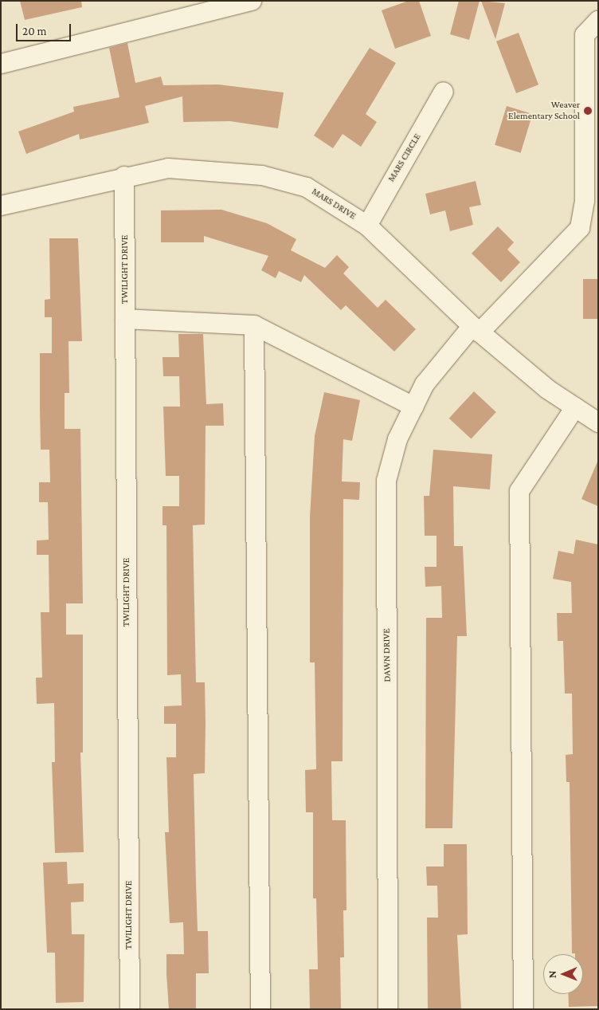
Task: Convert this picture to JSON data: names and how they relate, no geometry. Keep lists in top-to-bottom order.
{
  "streets": {
    "street": [
      "MARS CIRCLE",
      "MARS DRIVE",
      "TWILIGHT DRIVE",
      "DAWN DRIVE"
    ]
  },
  "crossings": [
    ["MARS CIRCLE", "MARS DRIVE"],
    ["MARS DRIVE", "TWILIGHT DRIVE"],
    ["MARS DRIVE", "DAWN DRIVE"]
  ],
  "places": ["Weaver Elementary School"],
  "scale_bar": "20 m",
  "north": "left"
}
